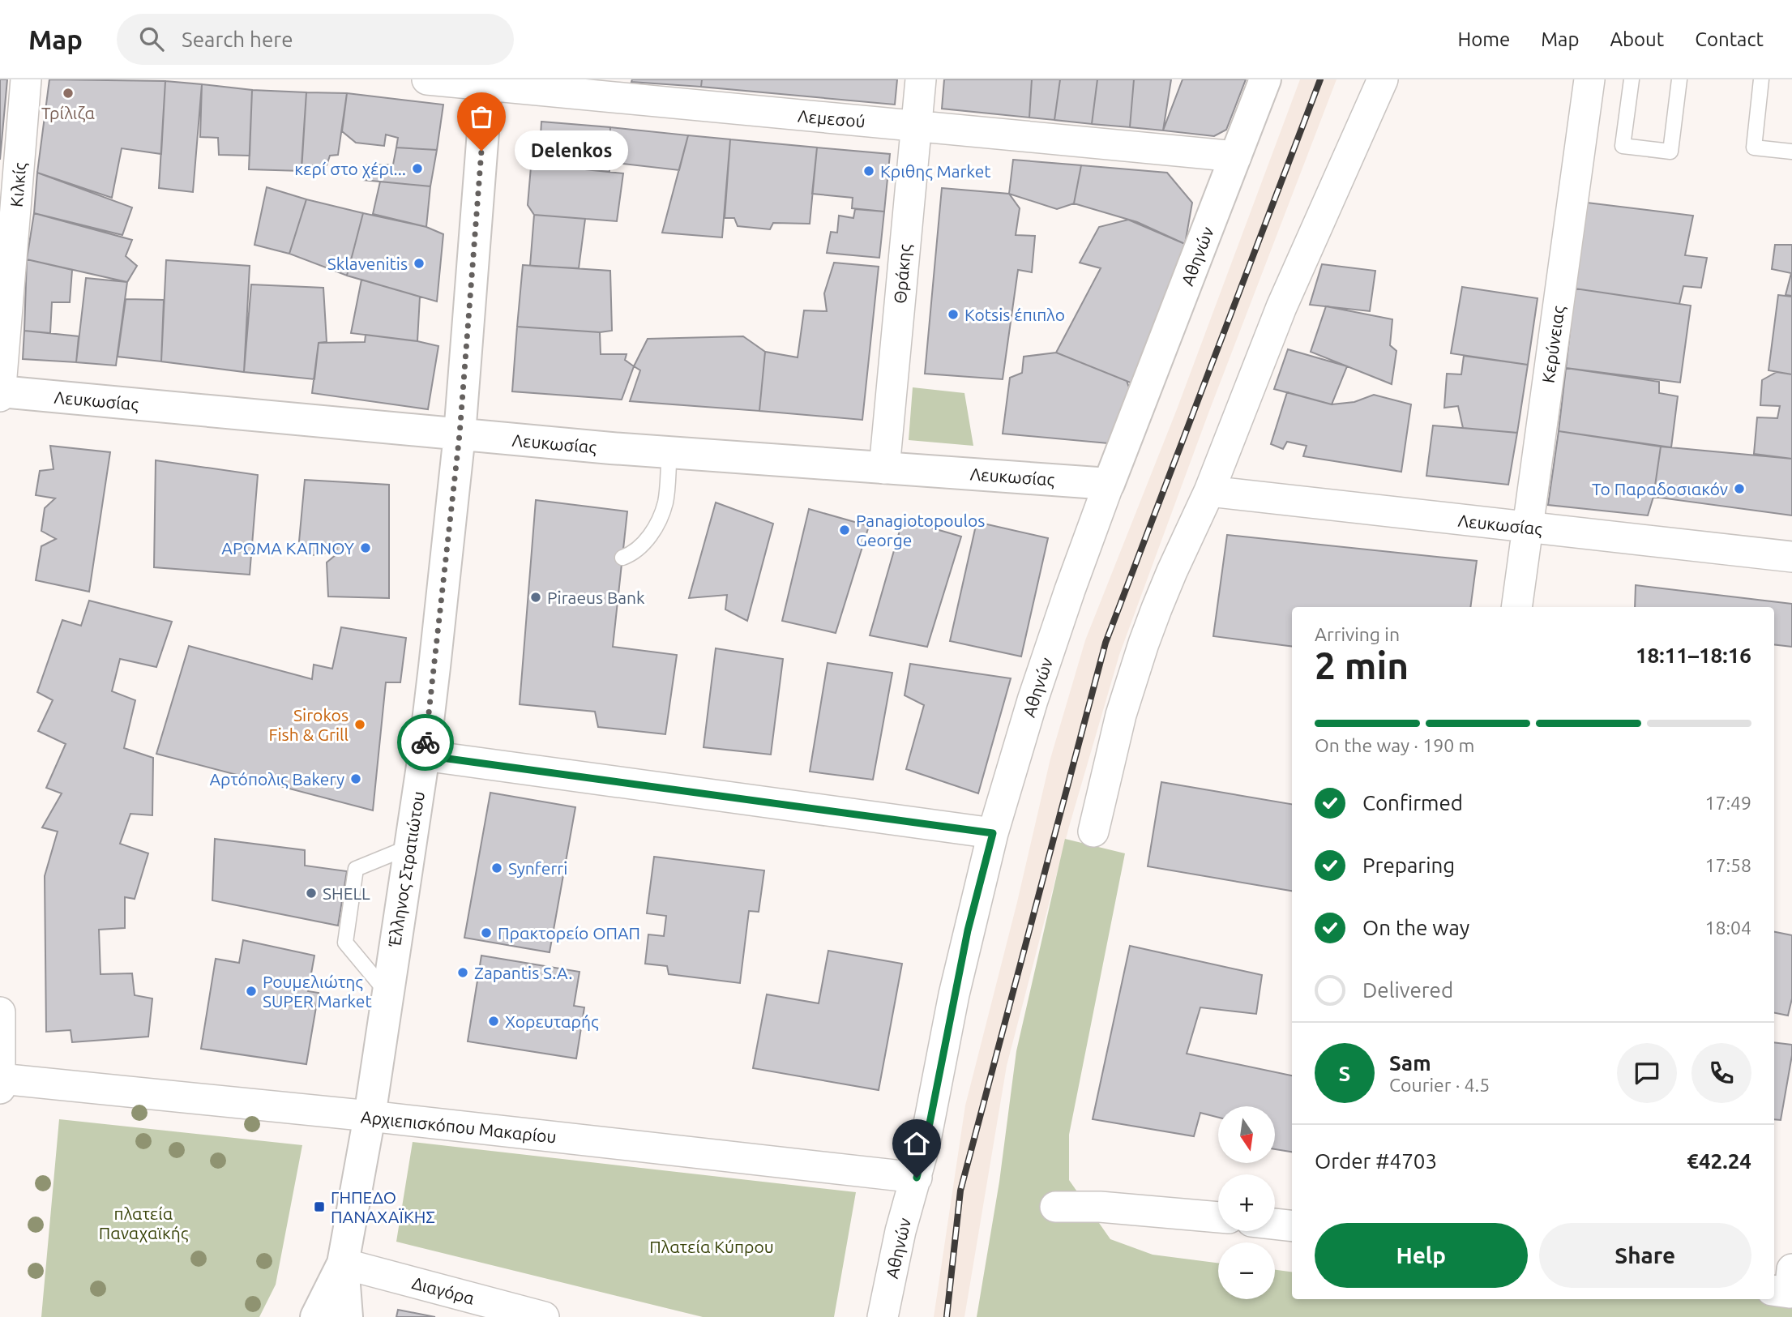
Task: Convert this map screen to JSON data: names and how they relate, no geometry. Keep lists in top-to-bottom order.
{
  "streets": {
    "street": [
      "Λεμεσού",
      "Κιλκίς",
      "Αθηνών",
      "Θράκης",
      "Κερύνειας",
      "Λευκωσίας",
      "Έλληνος Στρατιώτου",
      "Αρχιεπισκόπου Μακαρίου",
      "Διαγόρα"
    ]
  },
  "crossings": [
    ["Λεμεσού", "Αθηνών"],
    ["Λεμεσού", "Θράκης"],
    ["Λεμεσού", "Έλληνος Στρατιώτου"],
    ["Κιλκίς", "Λευκωσίας"],
    ["Αθηνών", "Λευκωσίας"],
    ["Αθηνών", "Αρχιεπισκόπου Μακαρίου"],
    ["Θράκης", "Λευκωσίας"],
    ["Κερύνειας", "Λευκωσίας"],
    ["Λευκωσίας", "Έλληνος Στρατιώτου"],
    ["Έλληνος Στρατιώτου", "Αρχιεπισκόπου Μακαρίου"],
    ["Έλληνος Στρατιώτου", "Διαγόρα"]
  ],
  "parks": ["πλατεία Παναχαϊκής", "Πλατεία Κύπρου"],
  "places": {
    "other": [
      "Τρίλιζα",
      "Delenkos",
      "κερί στο χέρι...",
      "Κριθης Market",
      "Sklavenitis",
      "Kotsis έπιπλο",
      "Το Παραδοσιακόν",
      "Panagiotopoulos George",
      "ΑΡΩΜΑ ΚΑΠΝΟΥ",
      "Piraeus Bank",
      "Sirokos Fish & Grill",
      "Αρτόπολις Bakery",
      "Synferri",
      "SHELL",
      "Πρακτορείο ΟΠΑΠ",
      "Zapantis S.A.",
      "Ρουμελιώτης SUPER Market",
      "Xoρευταρής"
    ],
    "transit": ["ΓΗΠΕΔΟ ΠΑΝΑΧΑΪΚΗΣ"]
  },
  "north": "bottom",
  "page": {
    "header": "Map",
    "search": "Search here",
    "nav": [
      "Home",
      "Map",
      "About",
      "Contact"
    ],
    "bubble": "Delenkos",
    "heading": ["2 min", "Arriving in", "18:11–18:16"],
    "panel": [
      "Sam",
      "Courier · 4.5",
      "Order #4703",
      "€42.24"
    ],
    "bar": "On the way · 190 m",
    "list": [
      ["Confirmed", "17:49"],
      ["Preparing", "17:58"],
      ["On the way", "18:04"],
      "Delivered"
    ],
    "round": "S",
    "map_buttons": ["+", "−"],
    "buttons": ["Help", "Share"]
  }
}
